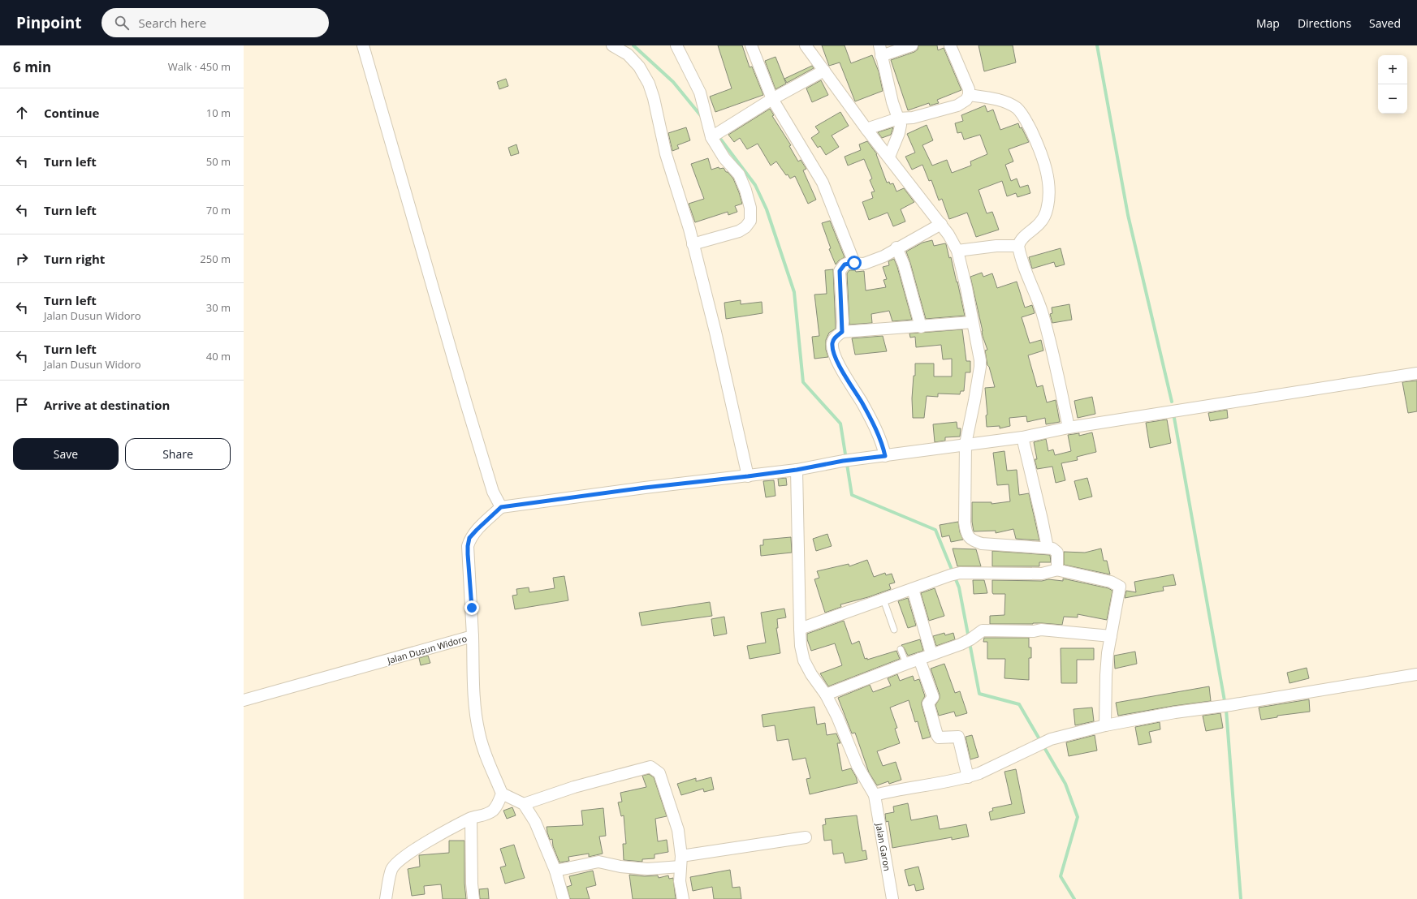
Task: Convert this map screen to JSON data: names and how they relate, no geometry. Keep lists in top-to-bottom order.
{
  "streets": {
    "street": ["Jalan Dusun Widoro", "Jalan Garon"]
  },
  "page": {
    "header": "Pinpoint",
    "search": "Search here",
    "nav": ["Map", "Directions", "Saved"],
    "heading": ["6 min", "Walk · 450 m"],
    "map_buttons": ["+", "−"],
    "list": [
      ["Continue", "10 m"],
      ["Turn left", "50 m"],
      ["Turn left", "70 m"],
      ["Turn right", "250 m"],
      ["Turn left", "Jalan Dusun Widoro", "30 m"],
      ["Turn left", "Jalan Dusun Widoro", "40 m"],
      "Arrive at destination"
    ],
    "buttons": ["Save", "Share"]
  }
}
